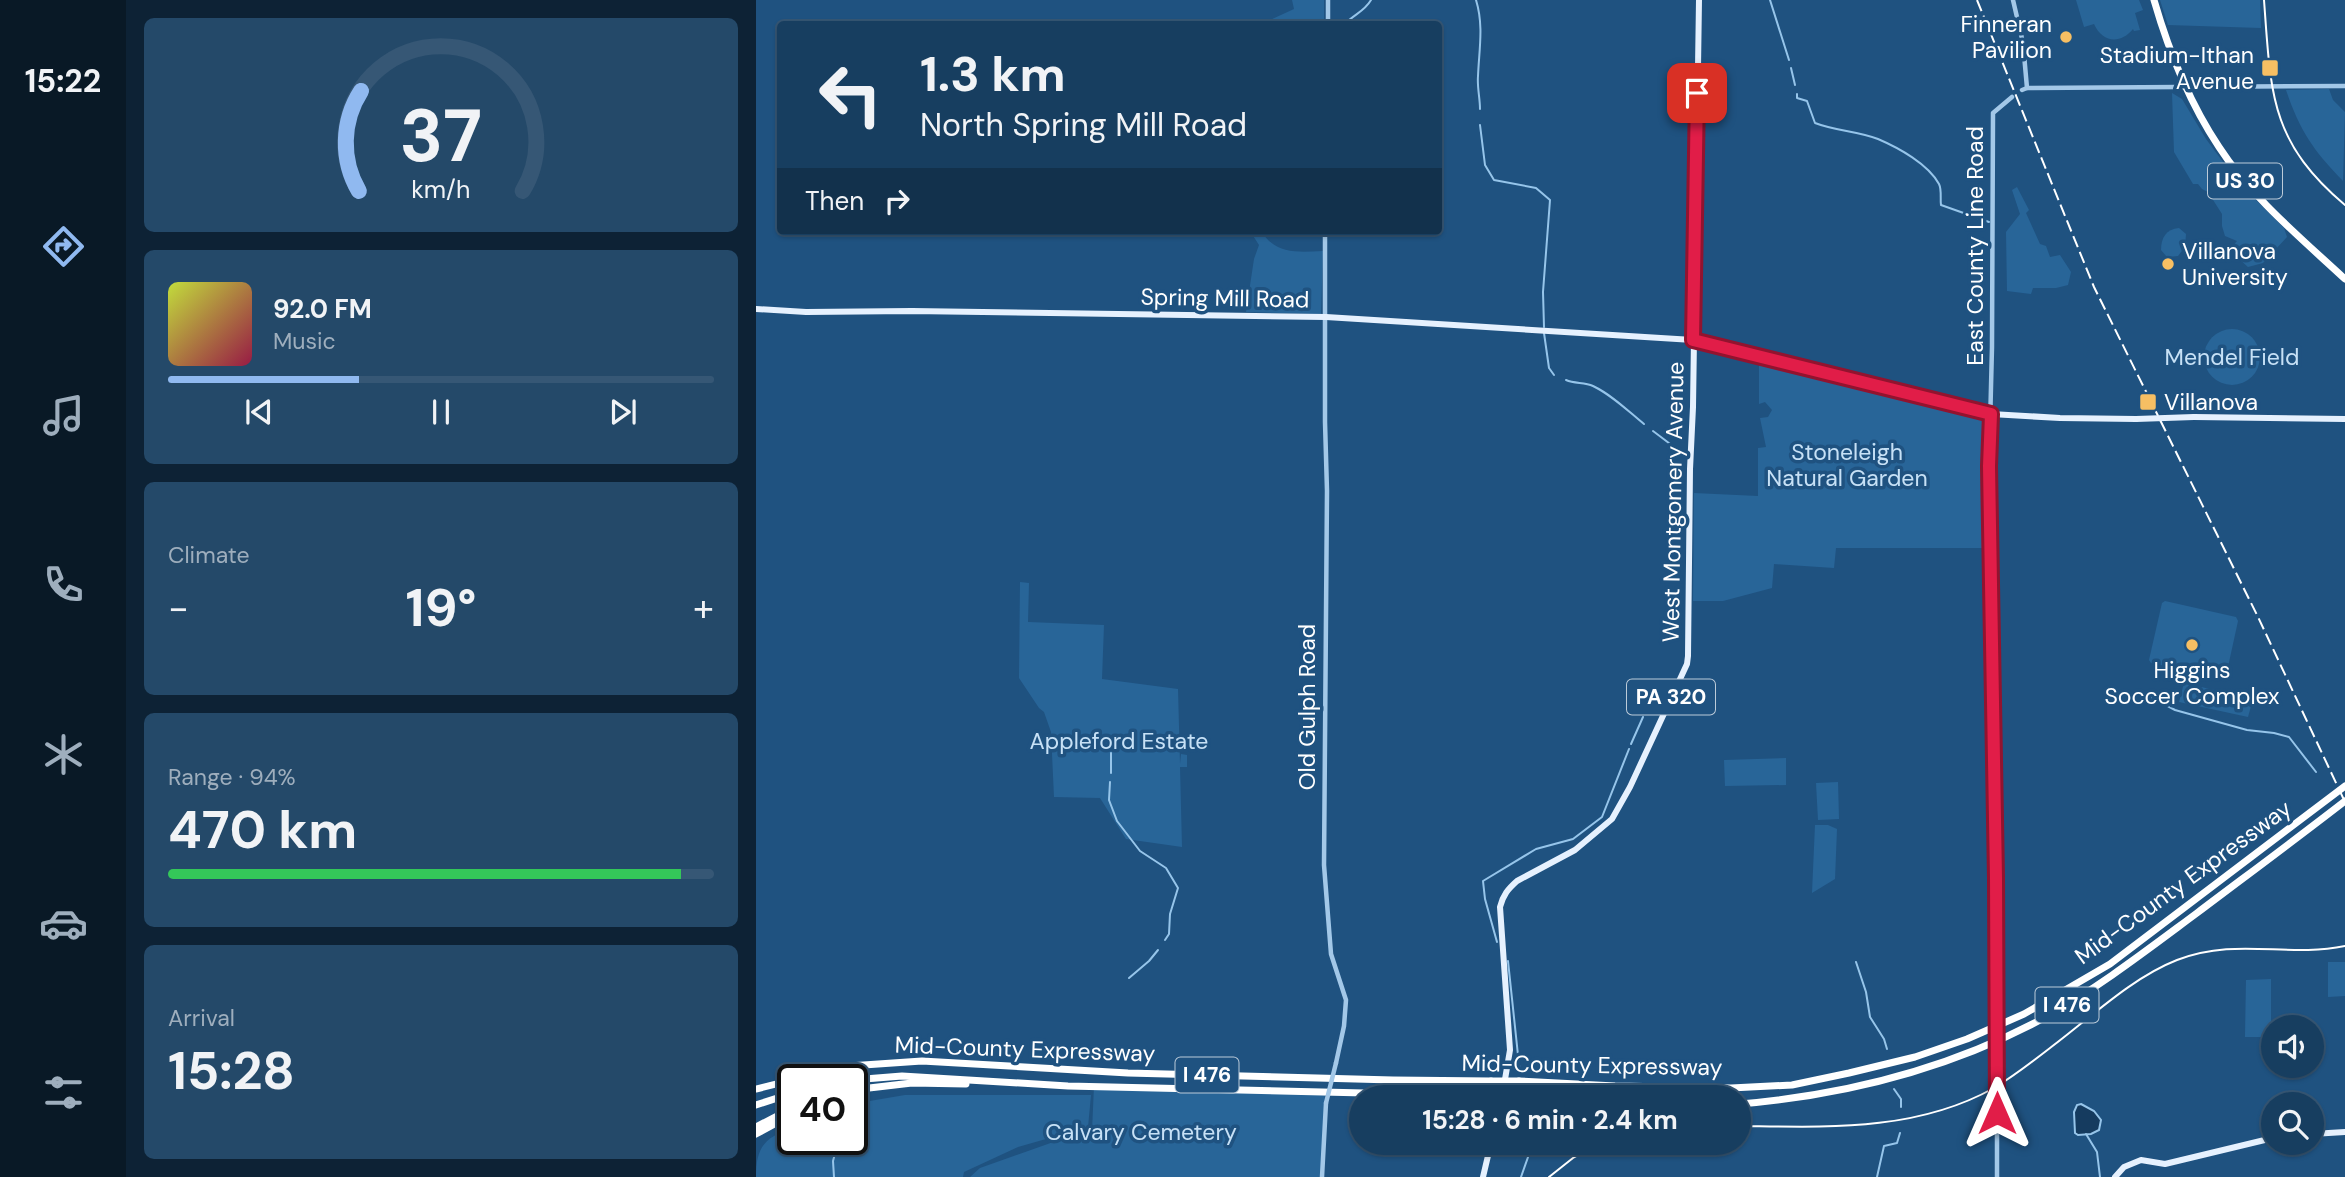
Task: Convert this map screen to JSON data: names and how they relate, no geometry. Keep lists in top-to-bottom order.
{
  "streets": {
    "highway": ["US 30", "Mid-County Expressway", "I 476"],
    "main road": ["Spring Mill Road", "West Montgomery Avenue", "PA 320"],
    "street": ["East County Line Road", "Old Gulph Road"]
  },
  "crossings": [
    ["East County Line Road", "Spring Mill Road"],
    ["Spring Mill Road", "West Montgomery Avenue"],
    ["Spring Mill Road", "Old Gulph Road"]
  ],
  "parks": [
    "Mendel Field",
    "Stoneleigh Natural Garden",
    "Appleford Estate",
    "Calvary Cemetery"
  ],
  "places": {
    "other": ["Finneran Pavilion", "Villanova University", "Higgins Soccer Complex"],
    "transit": ["Stadium-Ithan Avenue", "Villanova"]
  },
  "page": {
    "tabs": "15:22",
    "turn": ["1.3 km", "North Spring Mill Road"],
    "then": "Then",
    "song": ["92.0 FM", "Music"],
    "tile": [
      "Climate",
      ["Range · 94%", "470 km"],
      ["Arrival", "15:28"]
    ],
    "heat": ["−", "19°", "+"],
    "limit": "40",
    "trip": "15:28 · 6 min · 2.4 km",
    "gauge": ["37", "km/h"]
  }
}
